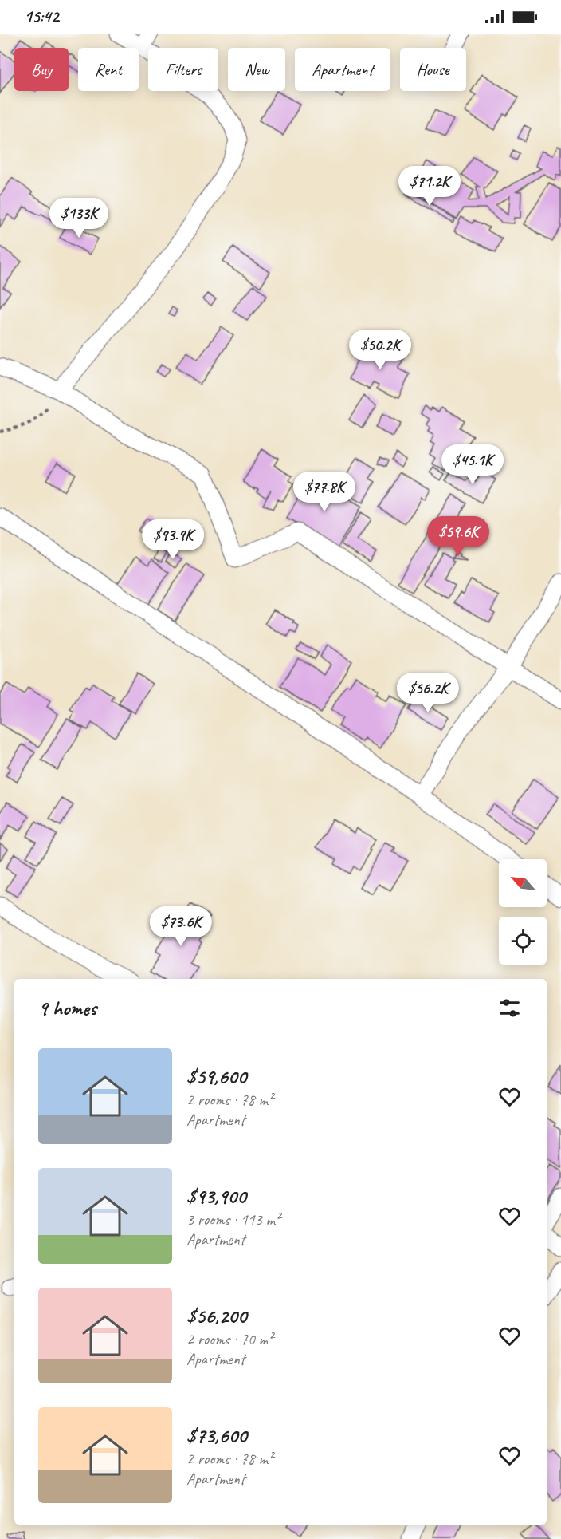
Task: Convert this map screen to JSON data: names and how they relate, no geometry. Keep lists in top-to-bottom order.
{
  "north": "top left",
  "page": {
    "status": "15:42",
    "chip": [
      "Buy",
      "Rent",
      "Filters",
      "New",
      "Apartment",
      "House"
    ],
    "price": [
      "$71.2K",
      "$133K",
      "$50.2K",
      "$45.1K",
      "$77.8K",
      "$59.6K",
      "$93.9K",
      "$56.2K",
      "$73.6K"
    ],
    "heading": "9 homes",
    "list": [
      {
        "name": "$59,600",
        "note": "2 rooms · 78 m² · Apartment"
      },
      {
        "name": "$93,900",
        "note": "3 rooms · 113 m² · Apartment"
      },
      {
        "name": "$56,200",
        "note": "2 rooms · 70 m² · Apartment"
      },
      {
        "name": "$73,600",
        "note": "2 rooms · 78 m² · Apartment"
      }
    ]
  }
}
